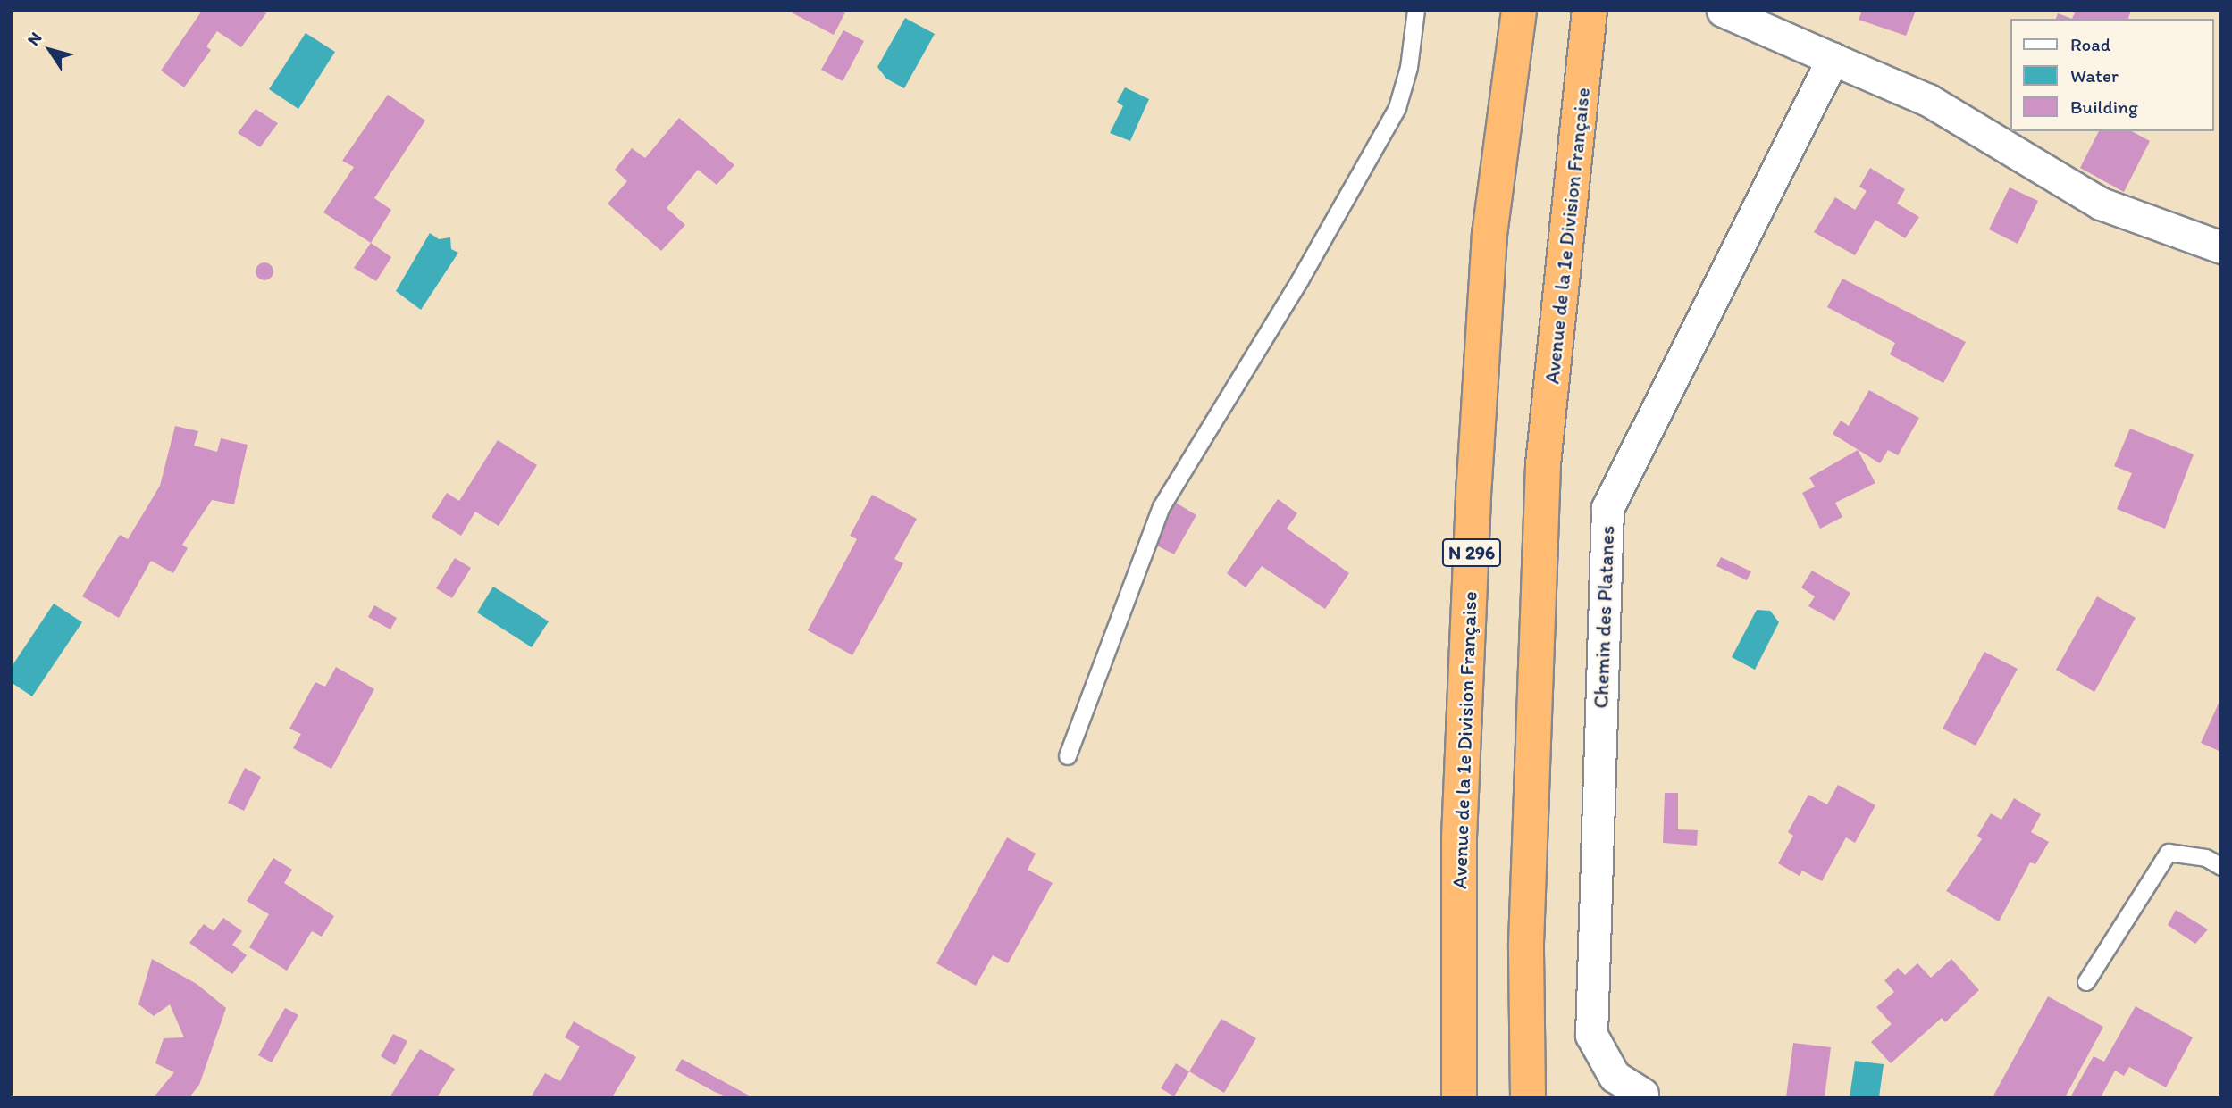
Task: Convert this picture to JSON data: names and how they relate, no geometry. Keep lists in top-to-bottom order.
{
  "streets": {
    "highway": ["Avenue de la 1e Division Française", "N 296"],
    "street": ["Chemin des Platanes"]
  },
  "legend": ["Road", "Water", "Building"],
  "north": "top left"
}
